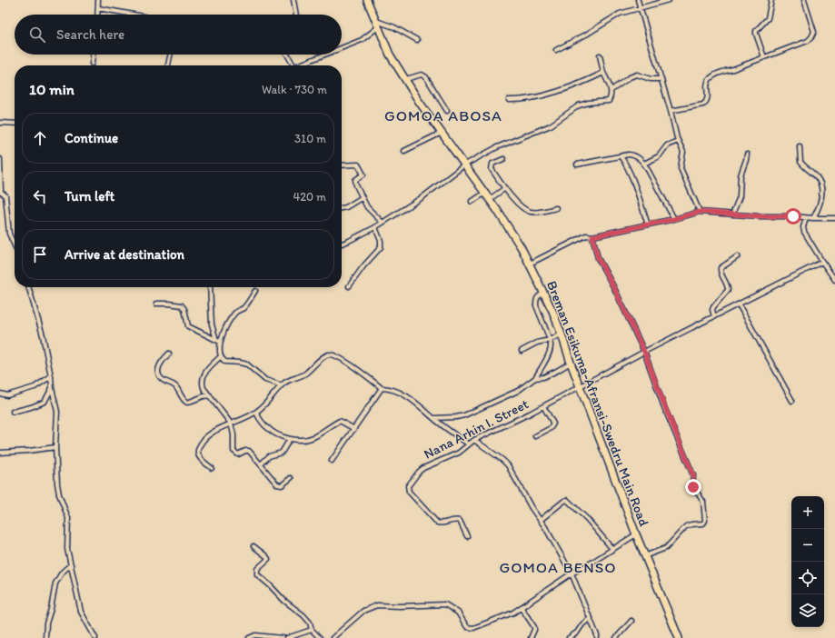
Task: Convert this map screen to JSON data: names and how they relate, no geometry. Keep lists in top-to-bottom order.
{
  "streets": {
    "main road": ["Breman Esikuma-Afransi-Swedru Main Road"],
    "street": ["Nana Arhin I. Street"]
  },
  "crossings": [
    ["Breman Esikuma-Afransi-Swedru Main Road", "Nana Arhin I. Street"]
  ],
  "districts": ["GOMOA ABOSA", "GOMOA BENSO"],
  "page": {
    "search": "Search here",
    "heading": ["10 min", "Walk · 730 m"],
    "list": [
      ["Continue", "310 m"],
      ["Turn left", "420 m"],
      "Arrive at destination"
    ],
    "map_buttons": ["+", "−"]
  }
}
